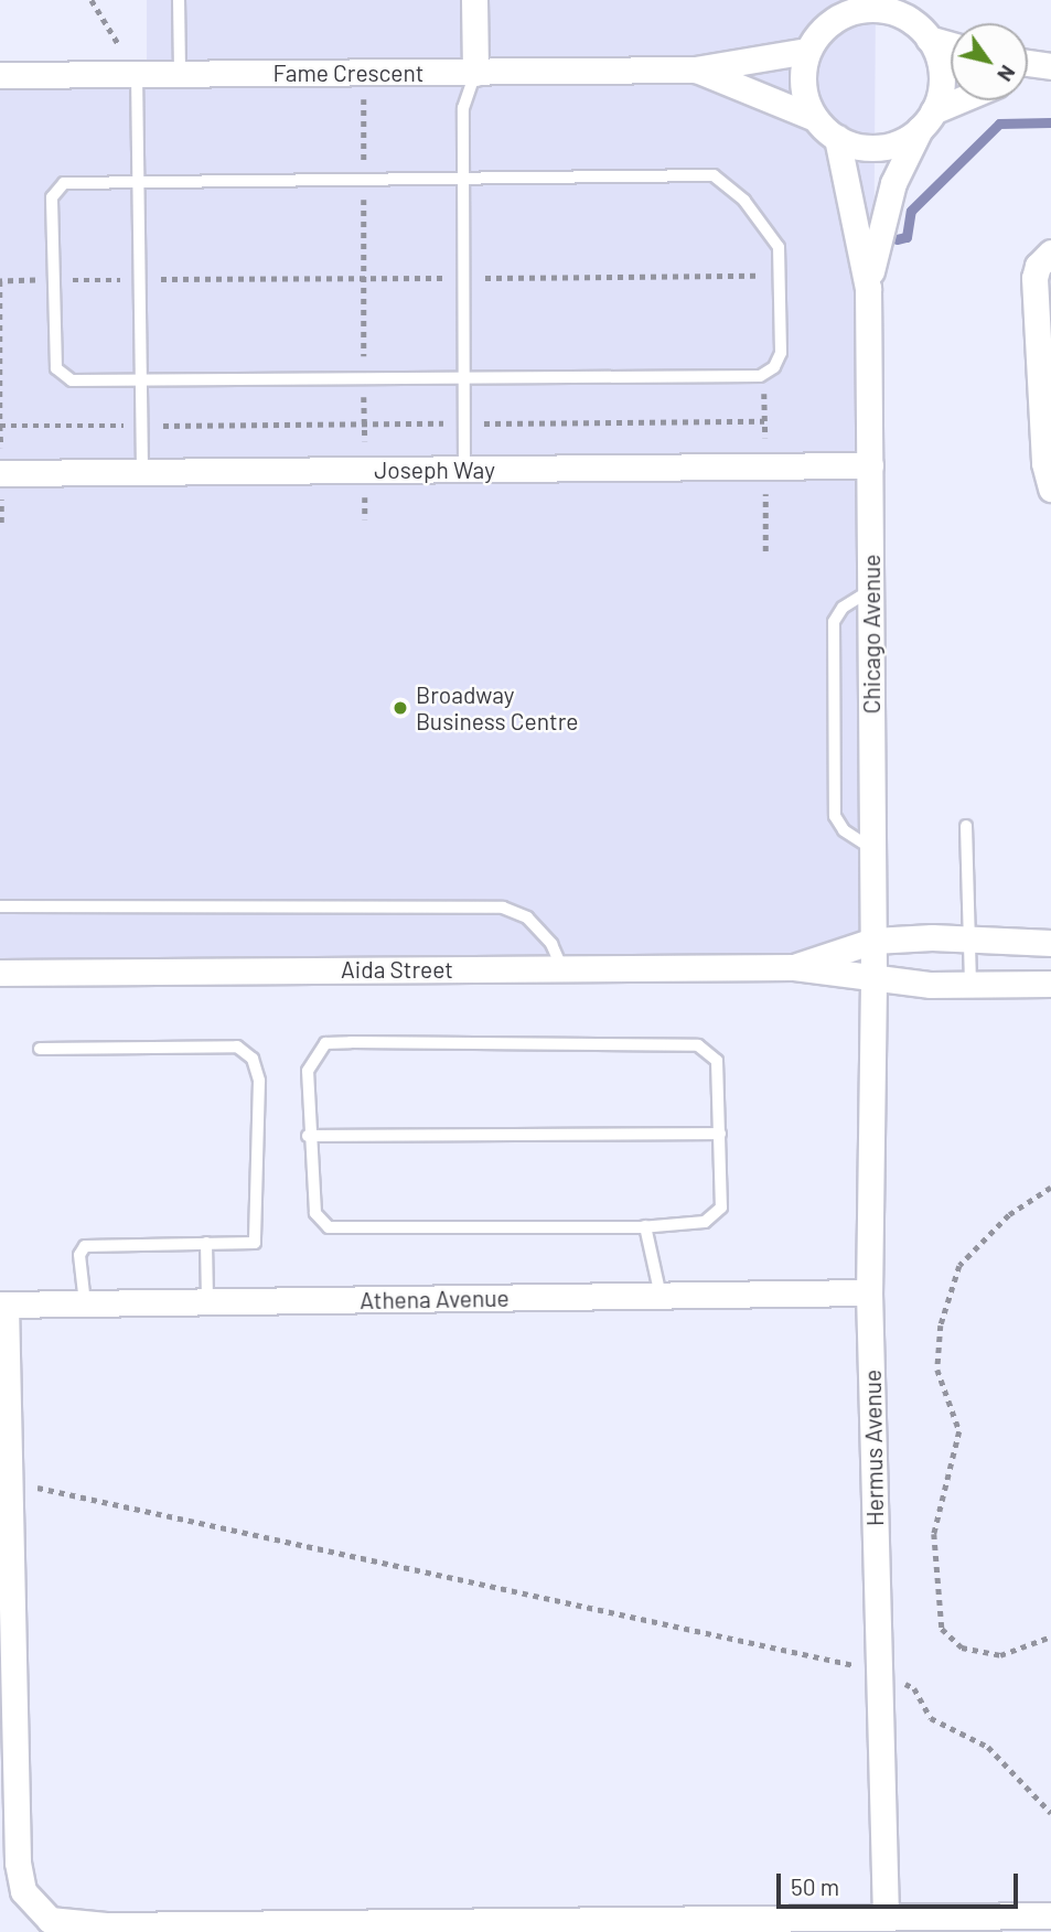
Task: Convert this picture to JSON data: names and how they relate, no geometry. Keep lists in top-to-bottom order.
{
  "streets": {
    "street": [
      "Fame Crescent",
      "Joseph Way",
      "Chicago Avenue",
      "Aida Street",
      "Athena Avenue",
      "Hermus Avenue"
    ]
  },
  "crossings": [
    ["Fame Crescent", "Chicago Avenue"],
    ["Joseph Way", "Chicago Avenue"],
    ["Chicago Avenue", "Aida Street"],
    ["Chicago Avenue", "Hermus Avenue"],
    ["Aida Street", "Hermus Avenue"],
    ["Athena Avenue", "Hermus Avenue"]
  ],
  "places": ["Broadway Business Centre"],
  "scale_bar": "50 m",
  "north": "bottom right"
}
